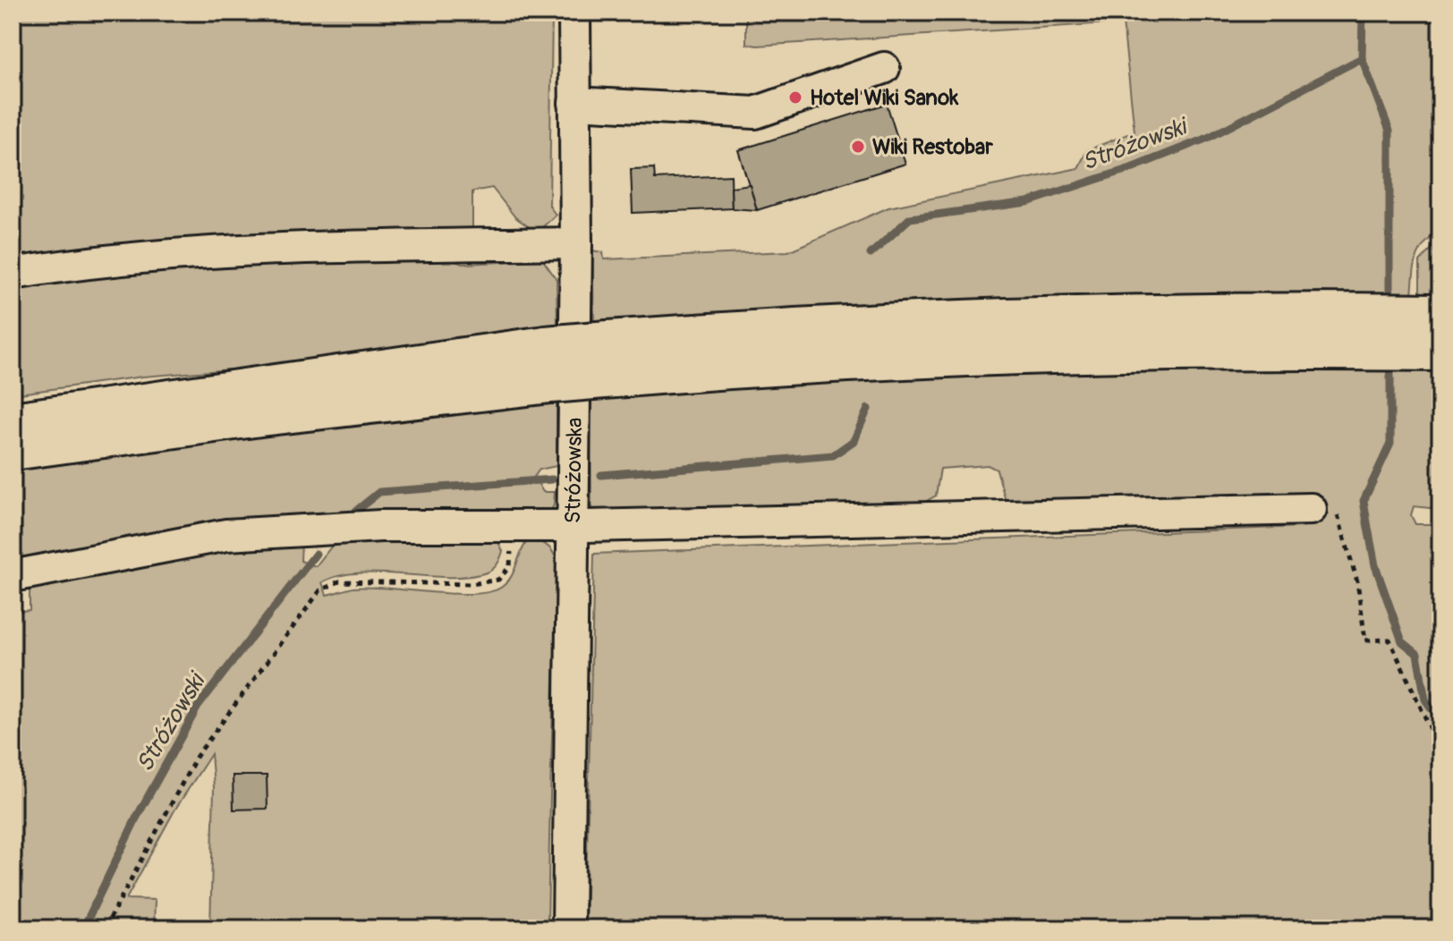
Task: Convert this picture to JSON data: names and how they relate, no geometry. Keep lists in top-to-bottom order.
{
  "streets": {
    "street": ["Stróżowska"]
  },
  "water": ["Stróżowski"],
  "places": ["Hotel Wiki Sanok", "Wiki Restobar"]
}
